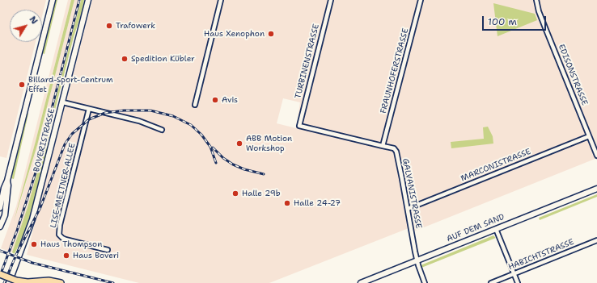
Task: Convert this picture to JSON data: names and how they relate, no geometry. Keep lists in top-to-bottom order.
{
  "streets": {
    "street": [
      "TURBINENSTRASSE",
      "FRAUNHOFERSTRASSE",
      "EDISONSTRASSE",
      "BOVERISTRASSE",
      "MARCONISTRASSE",
      "LISE-MEITNER-ALLEE",
      "GALVANISTRASSE",
      "AUF DEM SAND",
      "HABICHTSTRASSE"
    ]
  },
  "crossings": [
    ["TURBINENSTRASSE", "GALVANISTRASSE"],
    ["FRAUNHOFERSTRASSE", "GALVANISTRASSE"],
    ["EDISONSTRASSE", "MARCONISTRASSE"],
    ["MARCONISTRASSE", "GALVANISTRASSE"],
    ["GALVANISTRASSE", "AUF DEM SAND"]
  ],
  "places": [
    "Trafowerk",
    "Haus Xenophon",
    "Spedition Kübler",
    "Billard-Sport-Centrum Effet",
    "Avis",
    "ABB Motion Workshop",
    "Halle 29b",
    "Halle 24-27",
    "Haus Thompson",
    "Haus Boveri"
  ],
  "scale_bar": "100 m",
  "north": "top right"
}
